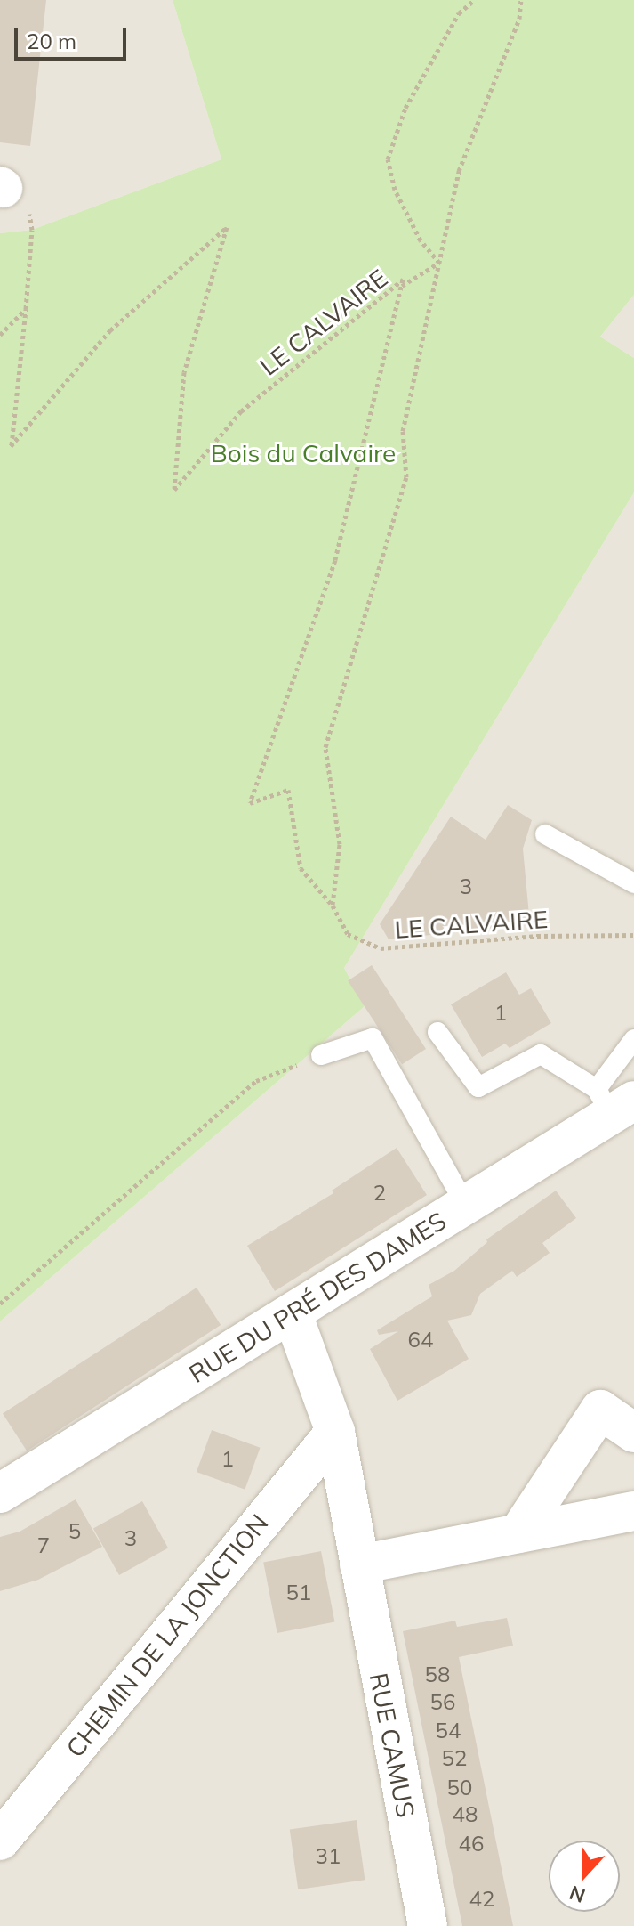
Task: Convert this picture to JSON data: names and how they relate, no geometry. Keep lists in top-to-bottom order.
{
  "streets": {
    "street": ["RUE DU PRÉ DES DAMES", "CHEMIN DE LA JONCTION", "RUE CAMUS"],
    "path": ["LE CALVAIRE"]
  },
  "crossings": [
    ["RUE DU PRÉ DES DAMES", "RUE CAMUS"],
    ["CHEMIN DE LA JONCTION", "RUE CAMUS"]
  ],
  "parks": ["Bois du Calvaire"],
  "house_numbers": [
    "3",
    "1",
    "2",
    "64",
    "1",
    "5",
    "3",
    "7",
    "51",
    "58",
    "56",
    "54",
    "52",
    "50",
    "48",
    "46",
    "31",
    "42"
  ],
  "scale_bar": "20 m",
  "north": "bottom"
}
